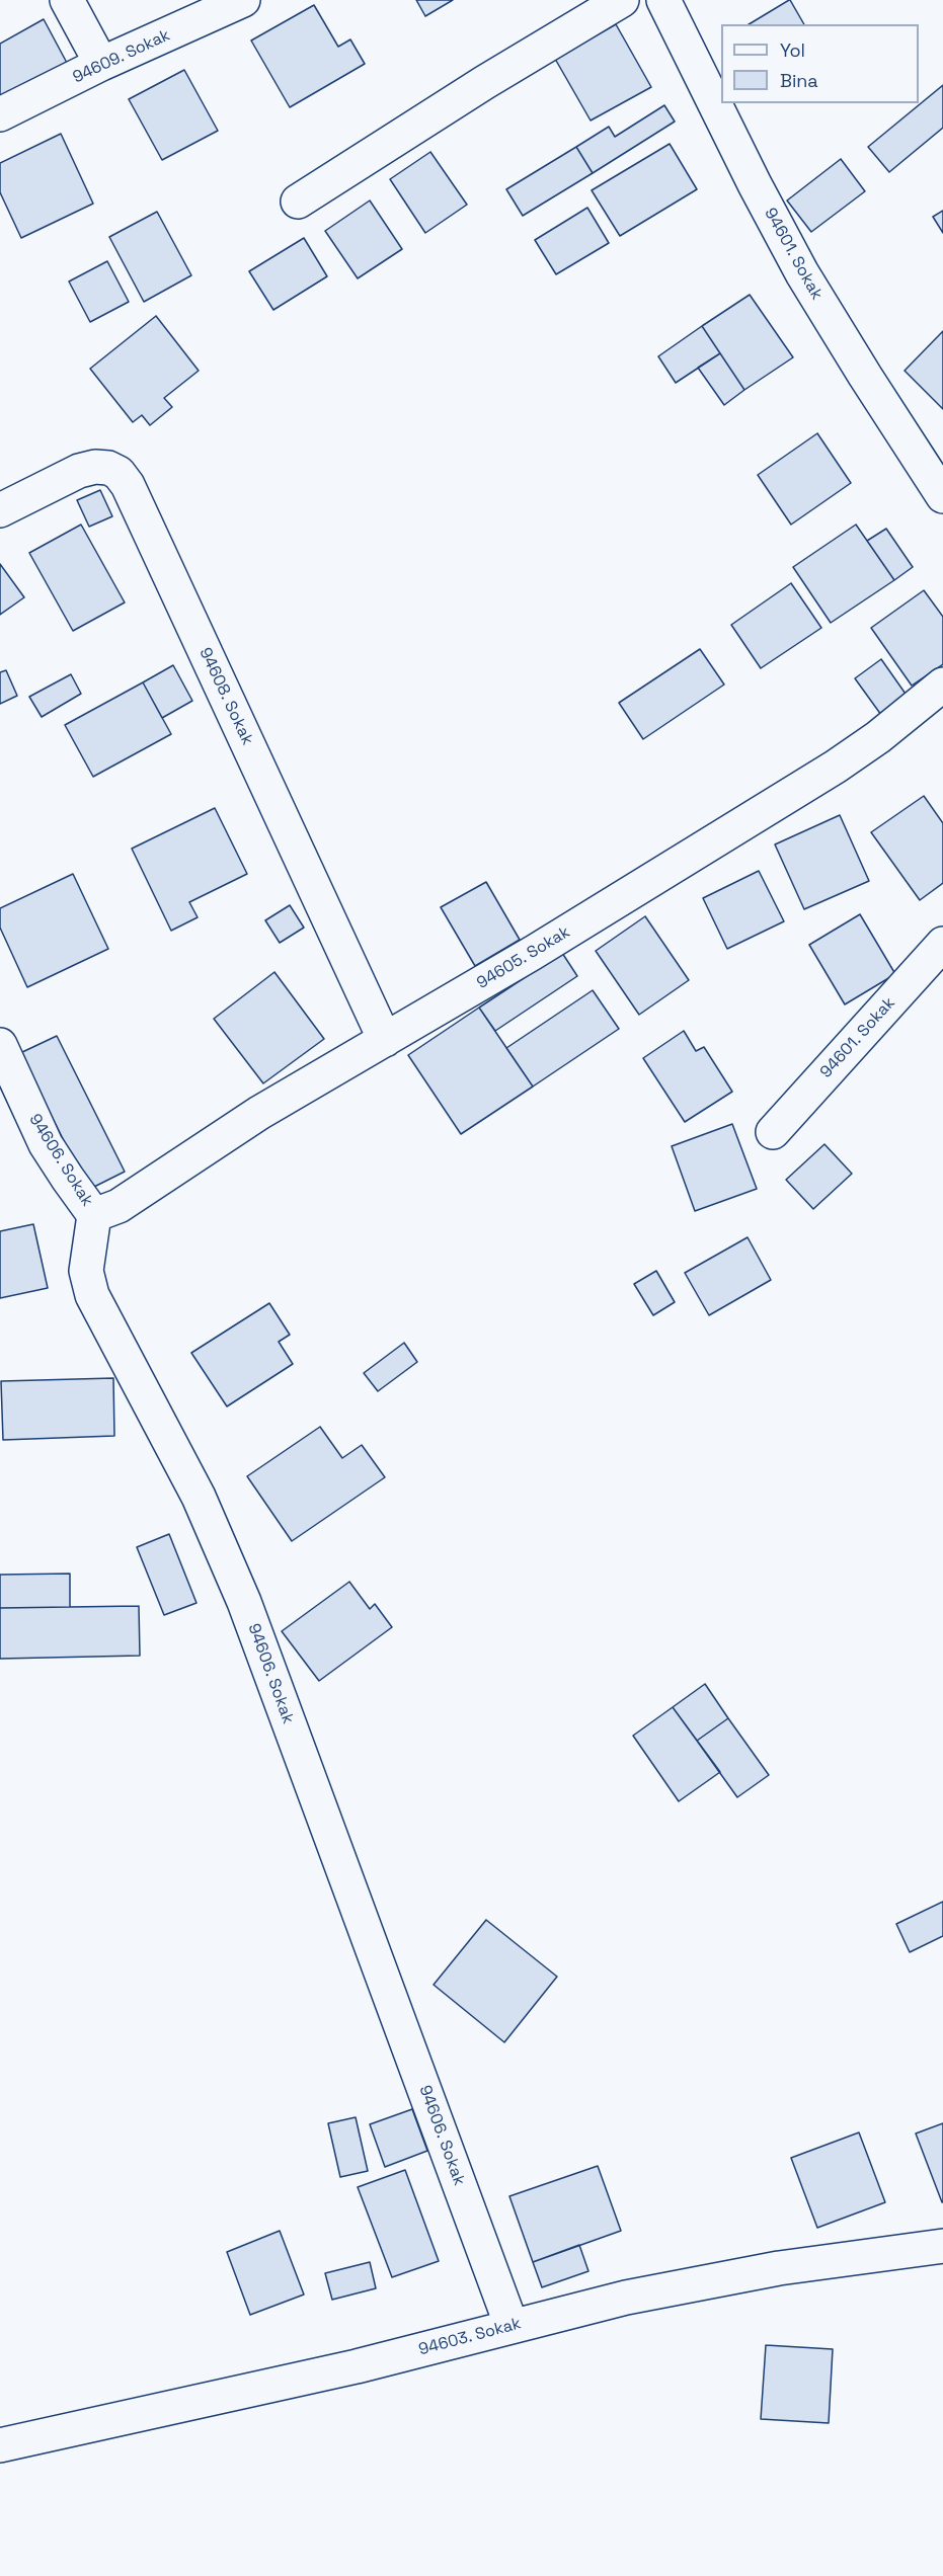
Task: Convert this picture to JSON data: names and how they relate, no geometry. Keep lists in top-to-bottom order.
{
  "streets": {
    "street": [
      "94609. Sokak",
      "94601. Sokak",
      "94608. Sokak",
      "94605. Sokak",
      "94606. Sokak",
      "94603. Sokak"
    ]
  },
  "crossings": [
    ["94608. Sokak", "94605. Sokak"],
    ["94605. Sokak", "94606. Sokak"],
    ["94606. Sokak", "94603. Sokak"]
  ],
  "legend": ["Yol", "Bina"]
}
